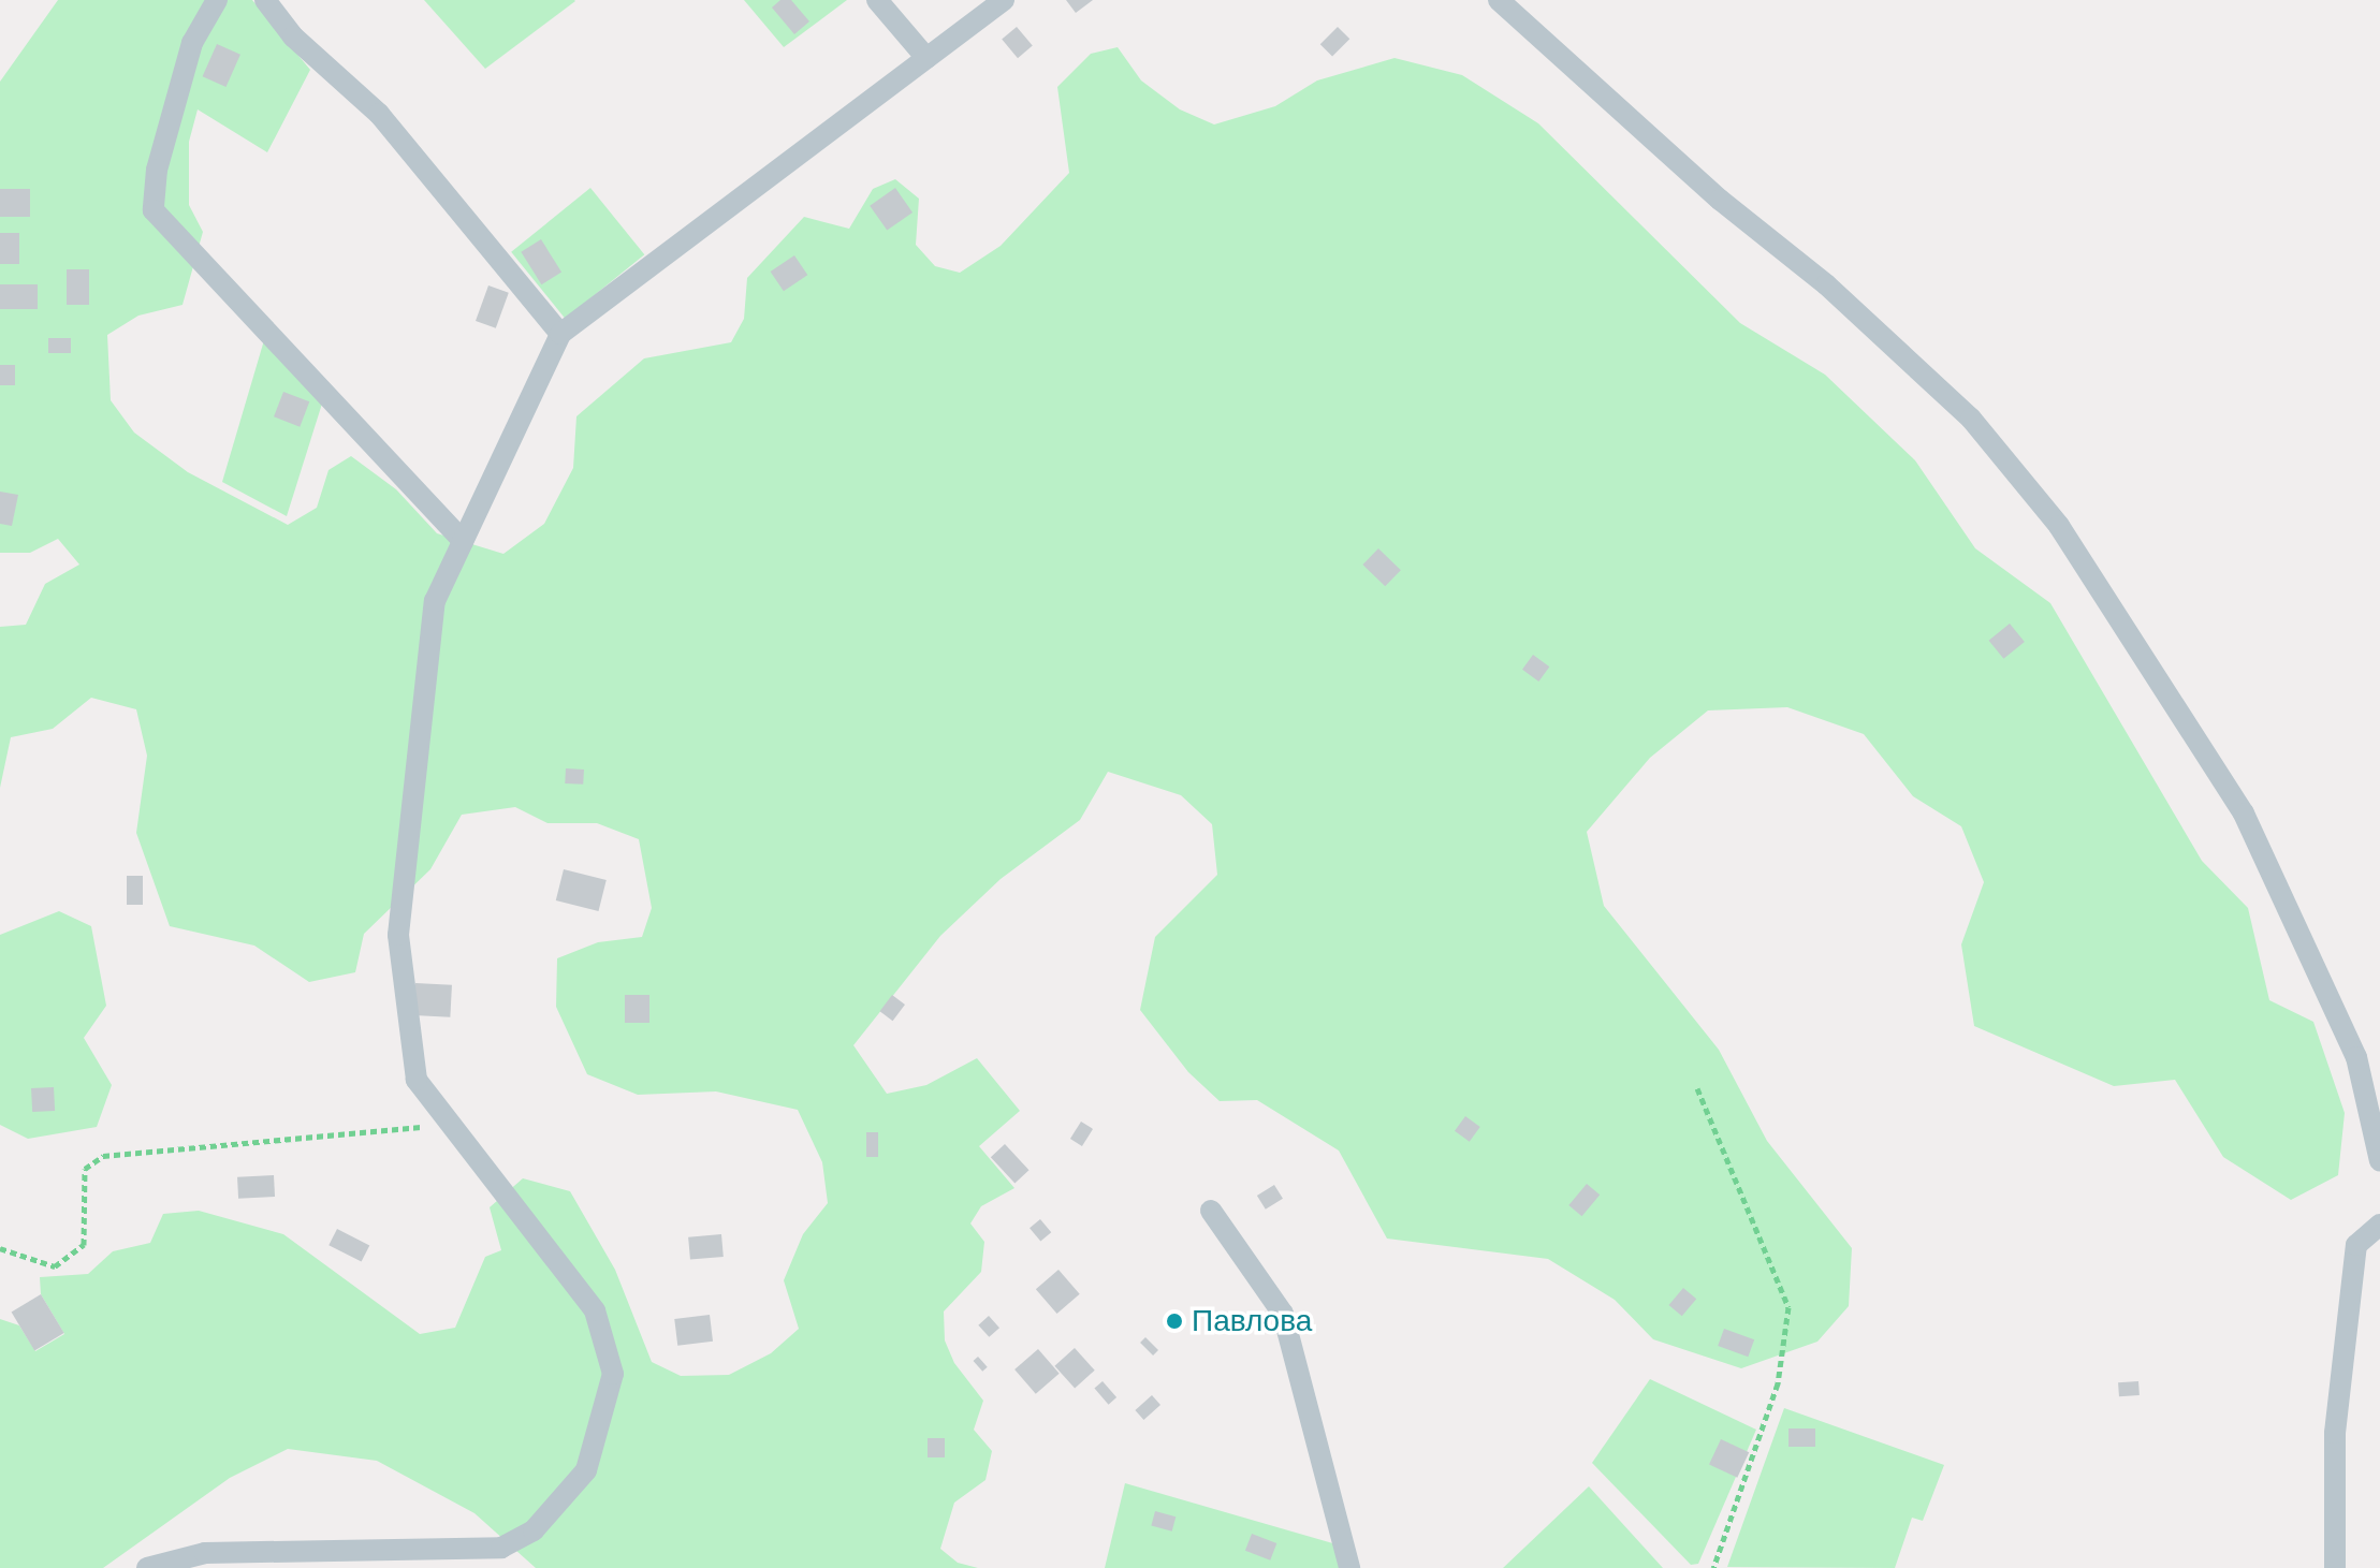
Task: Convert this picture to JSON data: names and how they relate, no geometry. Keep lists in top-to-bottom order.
{
  "places": ["Павлова"]
}
